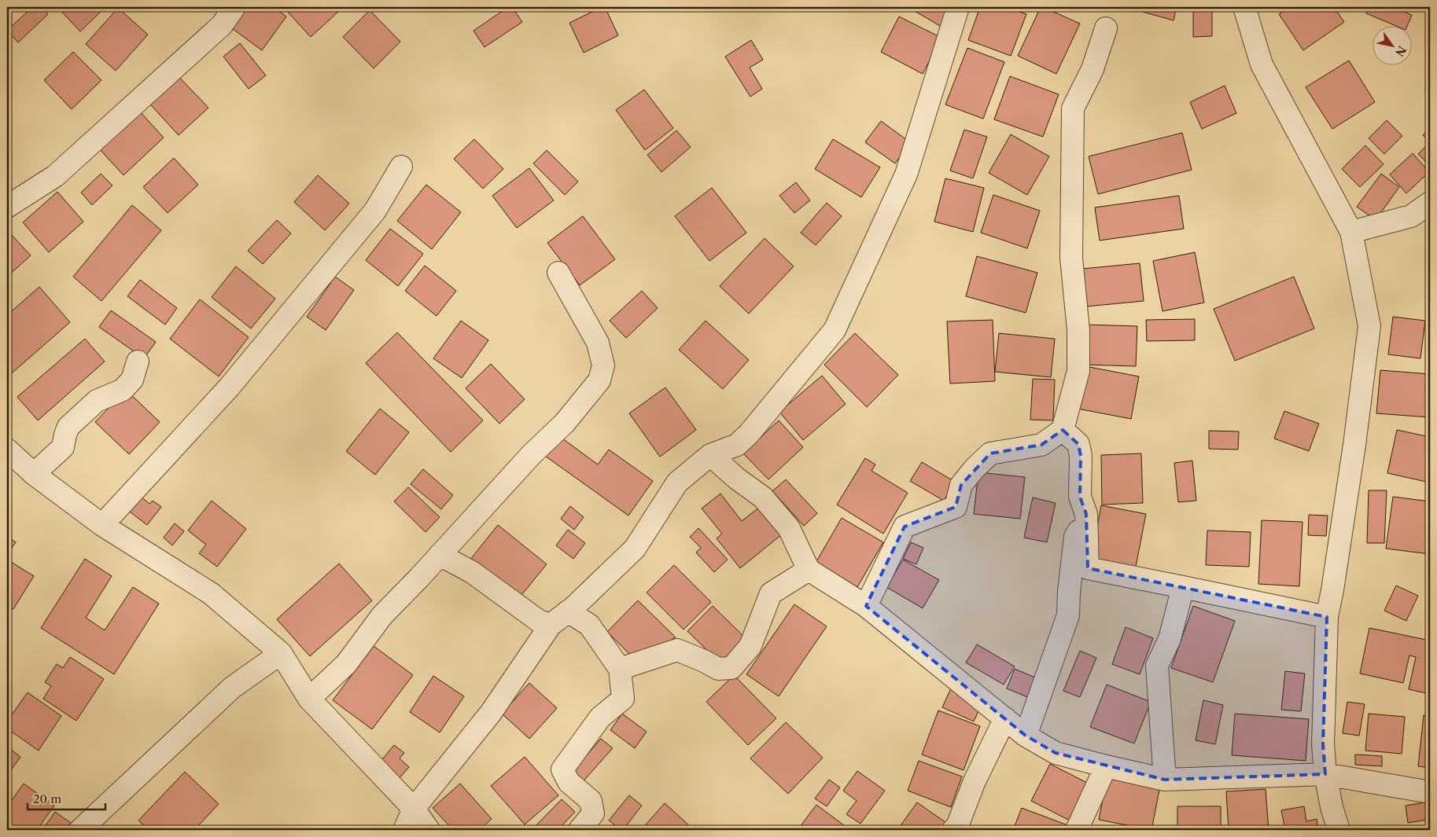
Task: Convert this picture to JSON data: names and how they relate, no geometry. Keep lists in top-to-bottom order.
{
  "scale_bar": "20 m",
  "north": "bottom right"
}
